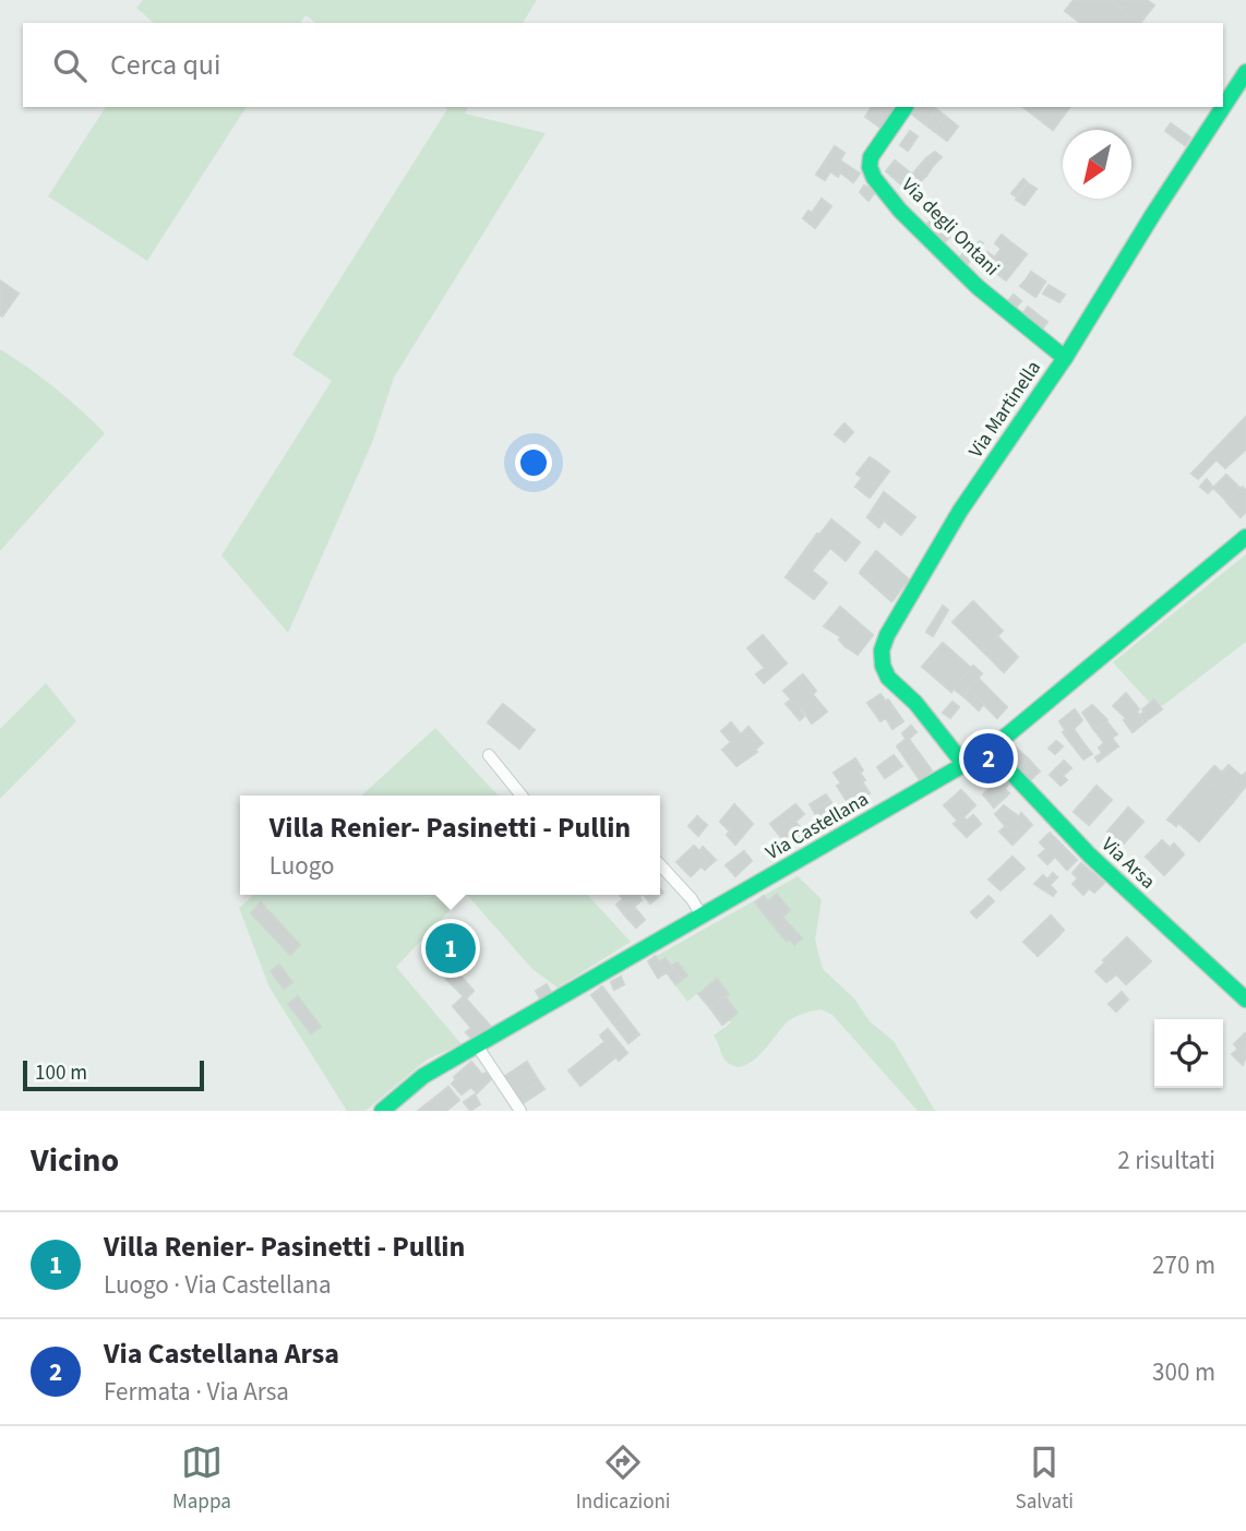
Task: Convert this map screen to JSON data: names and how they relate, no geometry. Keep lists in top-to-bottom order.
{
  "streets": {
    "street": [
      "Via degli Ontani",
      "Via Martinella",
      "Via Castellana",
      "Via Arsa"
    ]
  },
  "crossings": [
    ["Via degli Ontani", "Via Martinella"],
    ["Via Martinella", "Via Castellana"],
    ["Via Castellana", "Via Arsa"]
  ],
  "scale_bar": "100 m",
  "north": "bottom left",
  "page": {
    "search": "Cerca qui",
    "pins": ["2", "1"],
    "popup": ["Villa Renier- Pasinetti - Pullin", "Luogo"],
    "scale": "100 m",
    "heading": ["Vicino", "2 risultati"],
    "list": [
      {
        "mark": "1",
        "name": "Villa Renier- Pasinetti - Pullin",
        "note": "Luogo · Via Castellana",
        "value": "270 m"
      },
      {
        "mark": "2",
        "name": "Via Castellana Arsa",
        "note": "Fermata · Via Arsa",
        "value": "300 m"
      }
    ],
    "nav": ["Mappa", "Indicazioni", "Salvati"]
  }
}
